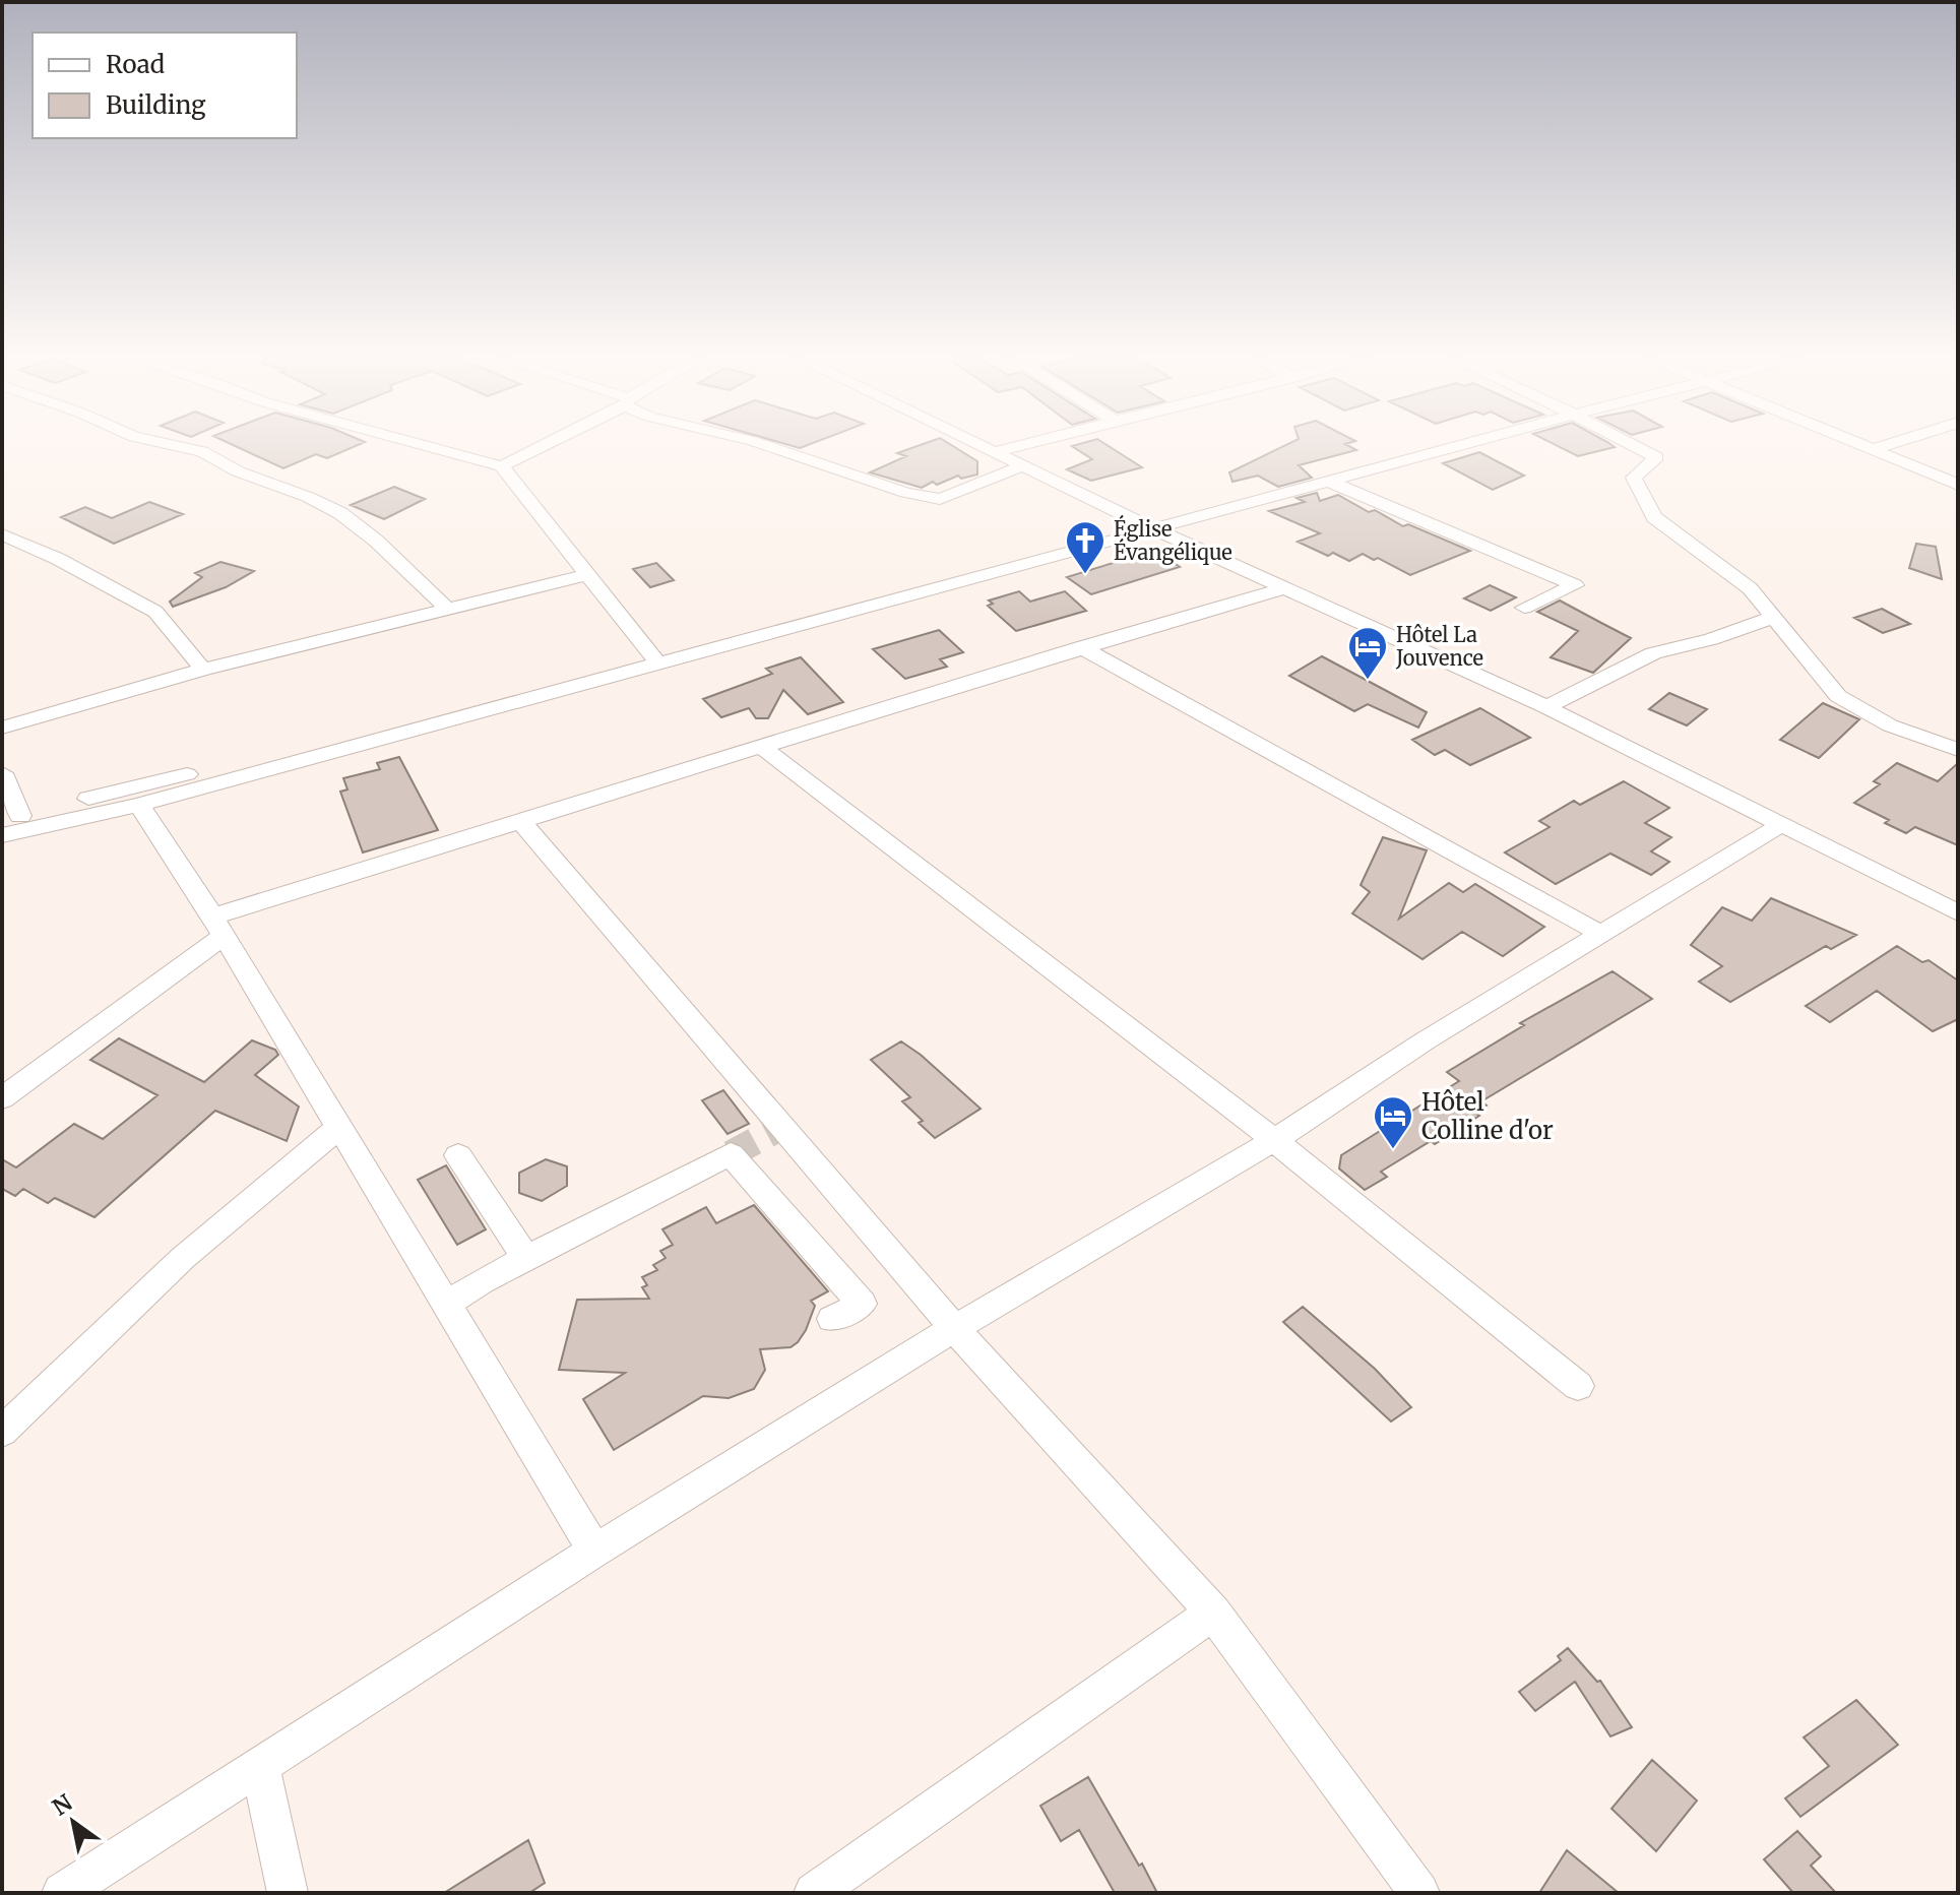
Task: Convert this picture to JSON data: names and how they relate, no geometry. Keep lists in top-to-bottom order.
{
  "places": {
    "church": ["Église Évangélique"],
    "hotel": ["Hôtel La Jouvence", "Hôtel Colline d'or"]
  },
  "legend": ["Road", "Building"],
  "north": "top left"
}
